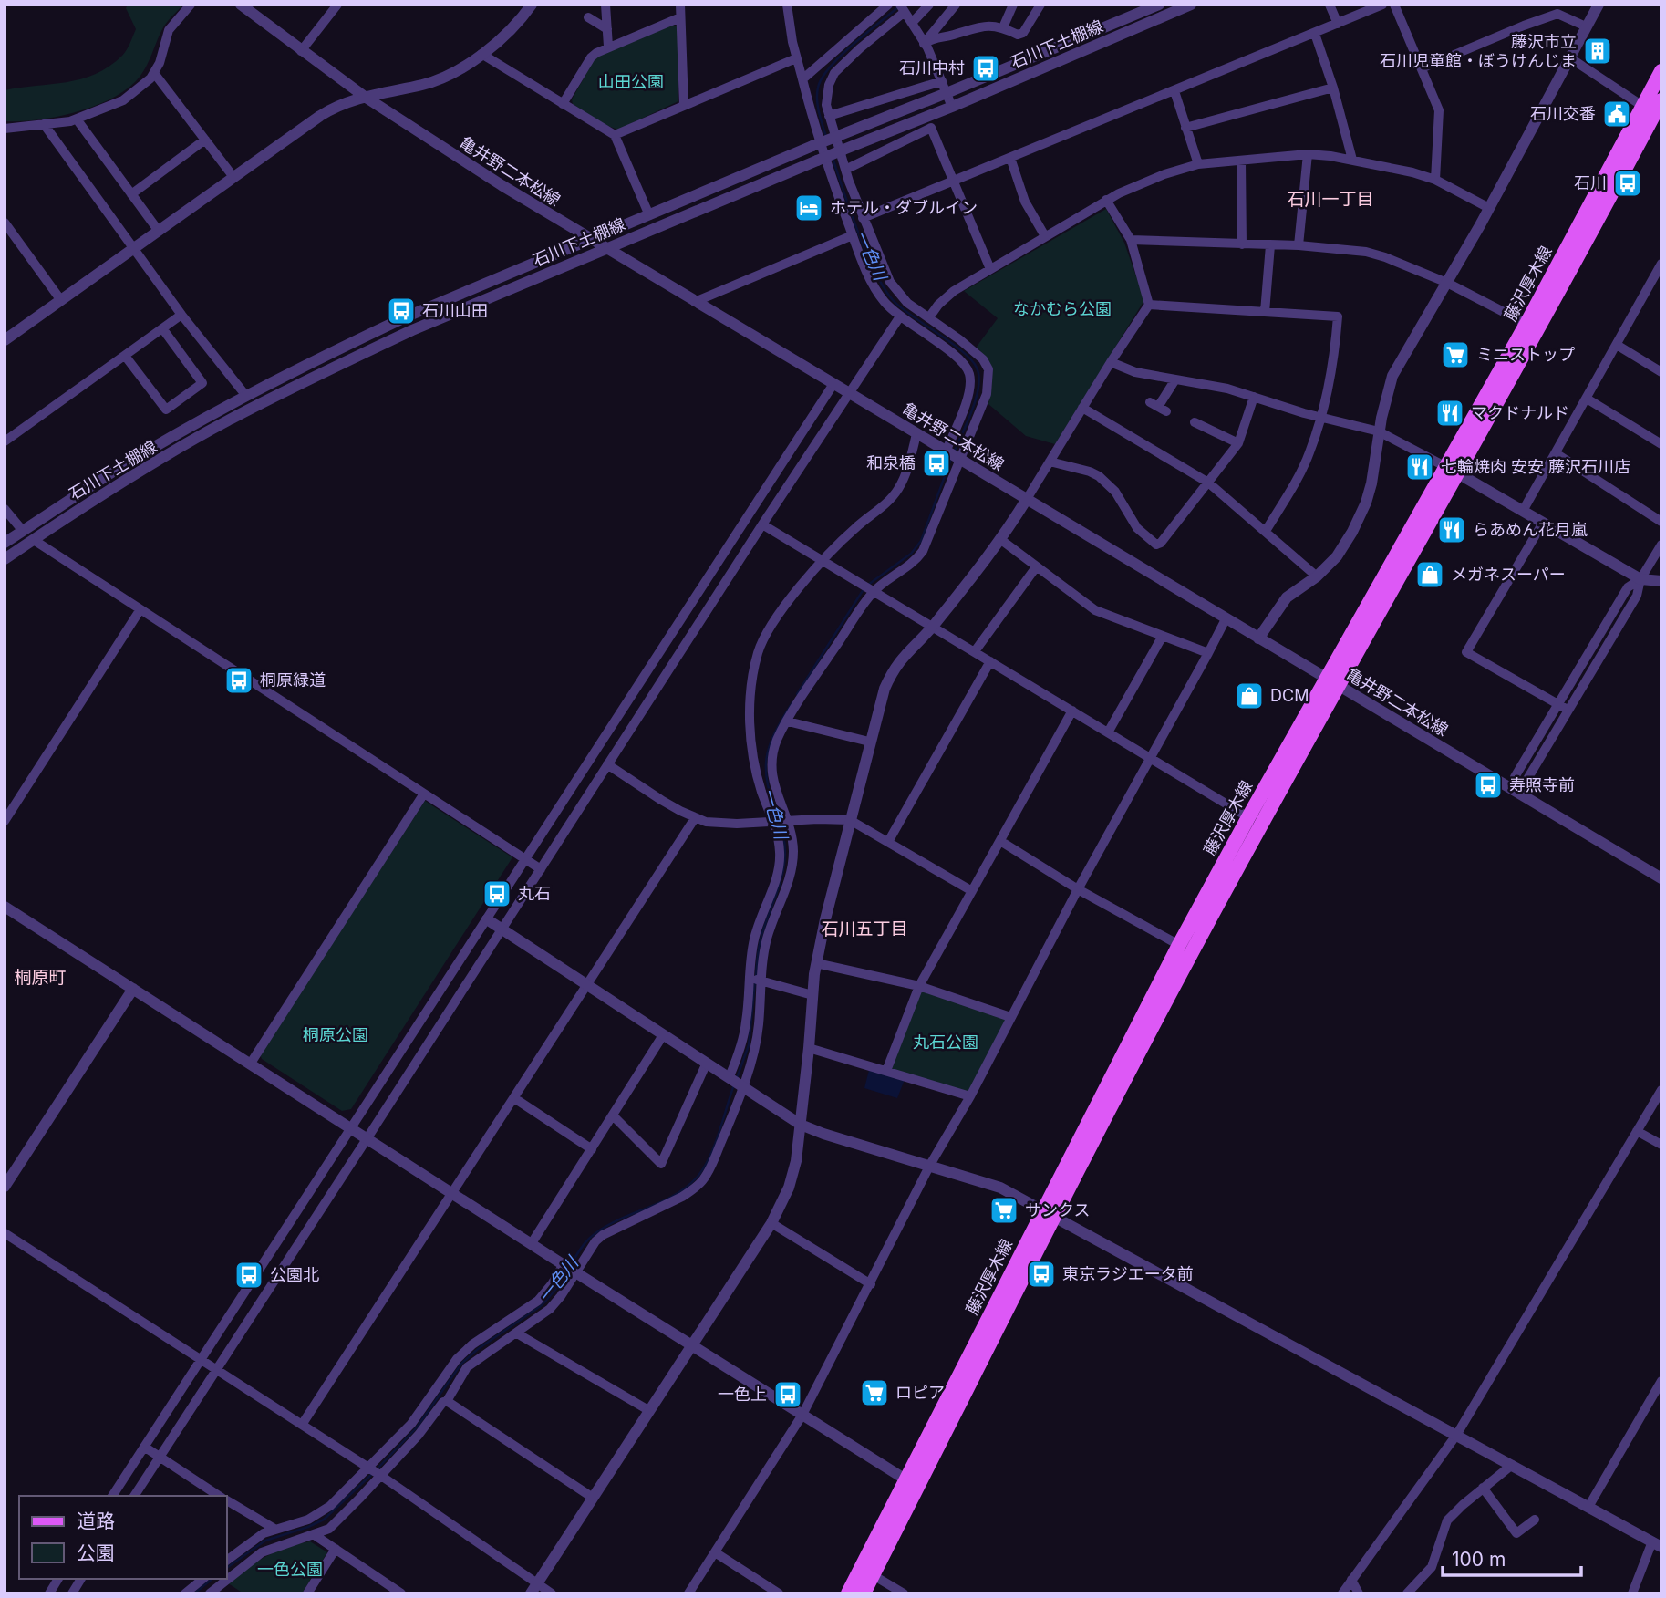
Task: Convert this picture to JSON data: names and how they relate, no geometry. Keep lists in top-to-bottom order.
{
  "streets": {
    "main road": ["藤沢厚木線"],
    "street": ["石川下土棚線", "亀井野二本松線"]
  },
  "crossings": [
    ["石川下土棚線", "亀井野二本松線"],
    ["亀井野二本松線", "藤沢厚木線"]
  ],
  "districts": ["石川一丁目", "石川五丁目", "桐原町"],
  "water": ["一色川"],
  "parks": [
    "山田公園",
    "なかむら公園",
    "桐原公園",
    "丸石公園",
    "一色公園"
  ],
  "places": {
    "building": ["藤沢市立 石川児童館・ぼうけんじま"],
    "bus stop": [
      "石川中村",
      "石川",
      "石川山田",
      "和泉橋",
      "桐原緑道",
      "寿照寺前",
      "丸石",
      "東京ラジエータ前",
      "公園北",
      "一色上"
    ],
    "public building": ["石川交番"],
    "hotel": ["ホテル・ダブルイン"],
    "supermarket": ["ミニストップ", "サンクス", "ロピア"],
    "restaurant": ["マクドナルド", "七輪焼肉 安安 藤沢石川店", "らあめん花月嵐"],
    "shop": ["メガネスーパー", "DCM"]
  },
  "legend": ["道路", "公園"],
  "scale_bar": "100 m"
}
